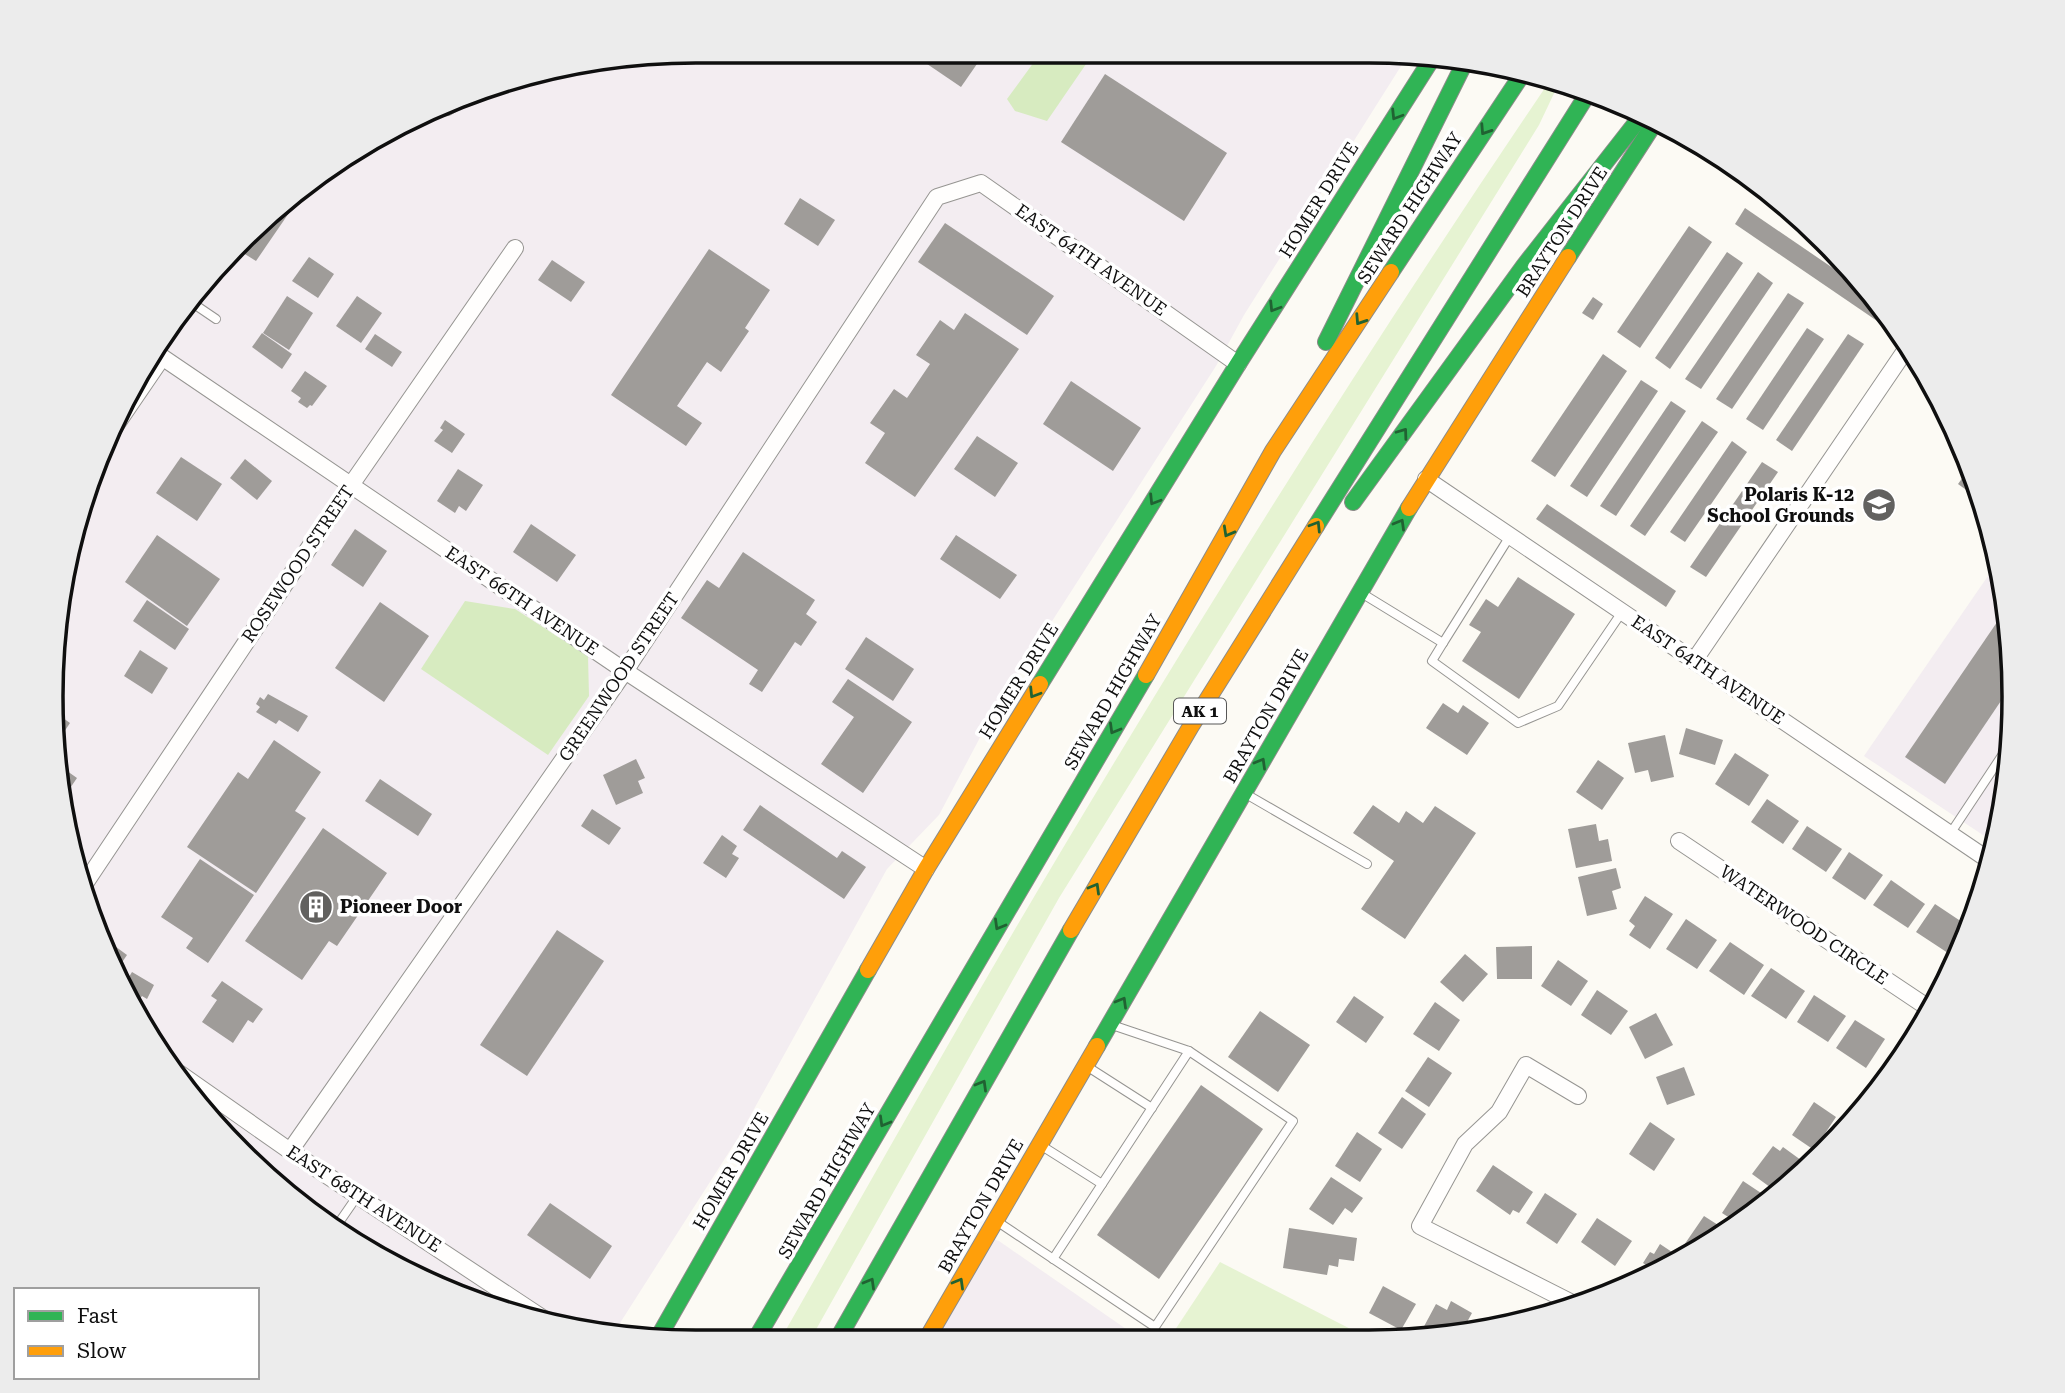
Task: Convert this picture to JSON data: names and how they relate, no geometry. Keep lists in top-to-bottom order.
{
  "streets": {
    "main road": [
      "HOMER DRIVE",
      "SEWARD HIGHWAY",
      "BRAYTON DRIVE",
      "AK 1"
    ],
    "street": [
      "EAST 64TH AVENUE",
      "ROSEWOOD STREET",
      "EAST 66TH AVENUE",
      "GREENWOOD STREET",
      "WATERWOOD CIRCLE",
      "EAST 68TH AVENUE"
    ]
  },
  "crossings": [
    ["HOMER DRIVE", "EAST 64TH AVENUE"],
    ["HOMER DRIVE", "EAST 66TH AVENUE"],
    ["BRAYTON DRIVE", "EAST 64TH AVENUE"],
    ["EAST 64TH AVENUE", "GREENWOOD STREET"],
    ["ROSEWOOD STREET", "EAST 66TH AVENUE"],
    ["EAST 66TH AVENUE", "GREENWOOD STREET"],
    ["GREENWOOD STREET", "EAST 68TH AVENUE"]
  ],
  "places": {
    "school or university": ["Polaris K-12 School Grounds"],
    "building": ["Pioneer Door"]
  },
  "legend": ["Fast", "Slow"]
}
